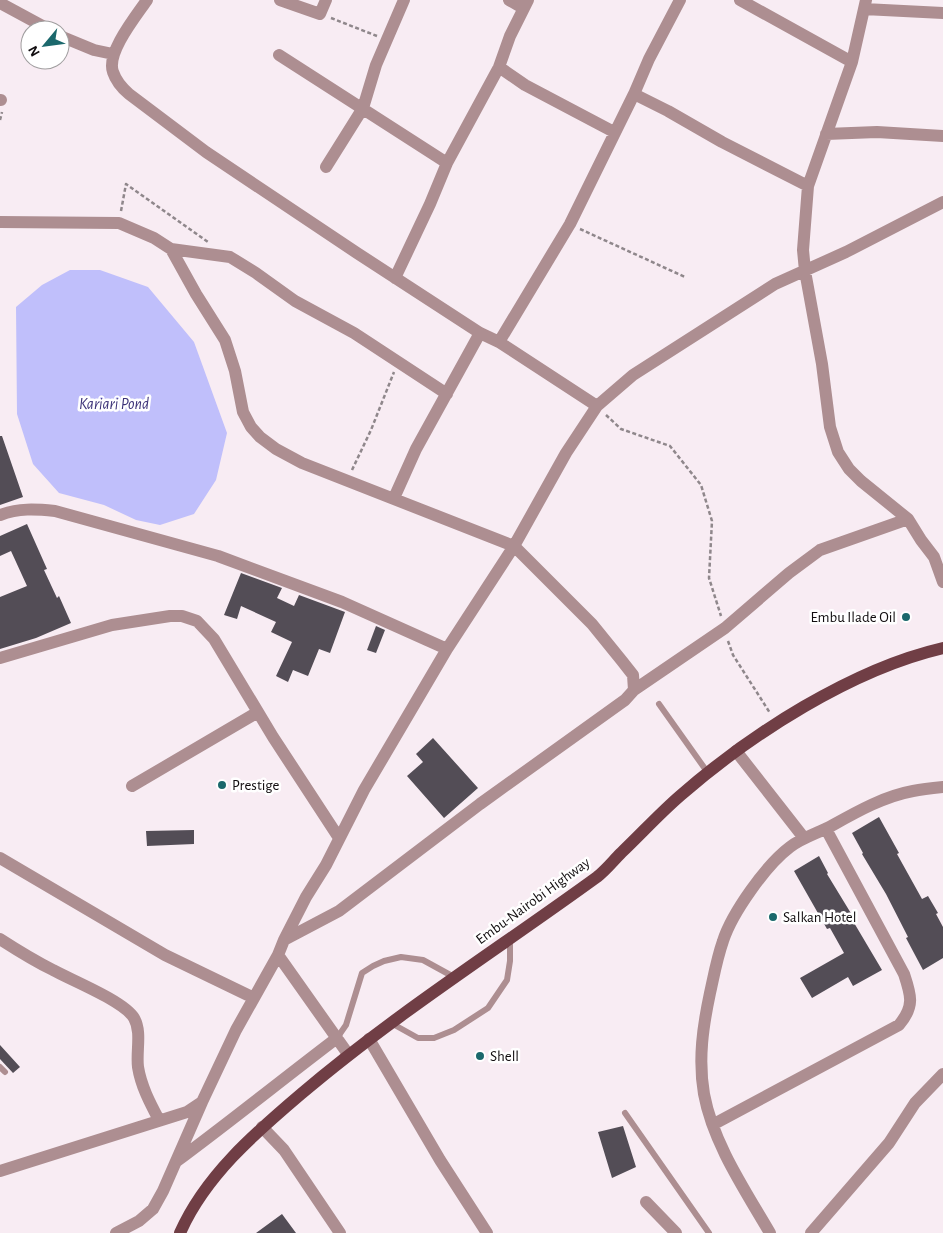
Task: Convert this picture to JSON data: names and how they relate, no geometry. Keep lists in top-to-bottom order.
{
  "streets": {
    "main road": ["Embu-Nairobi Highway"]
  },
  "water": ["Kariari Pond"],
  "places": [
    "Embu Ilade Oil",
    "Prestige",
    "Salkan Hotel",
    "Shell"
  ],
  "north": "bottom left"
}
